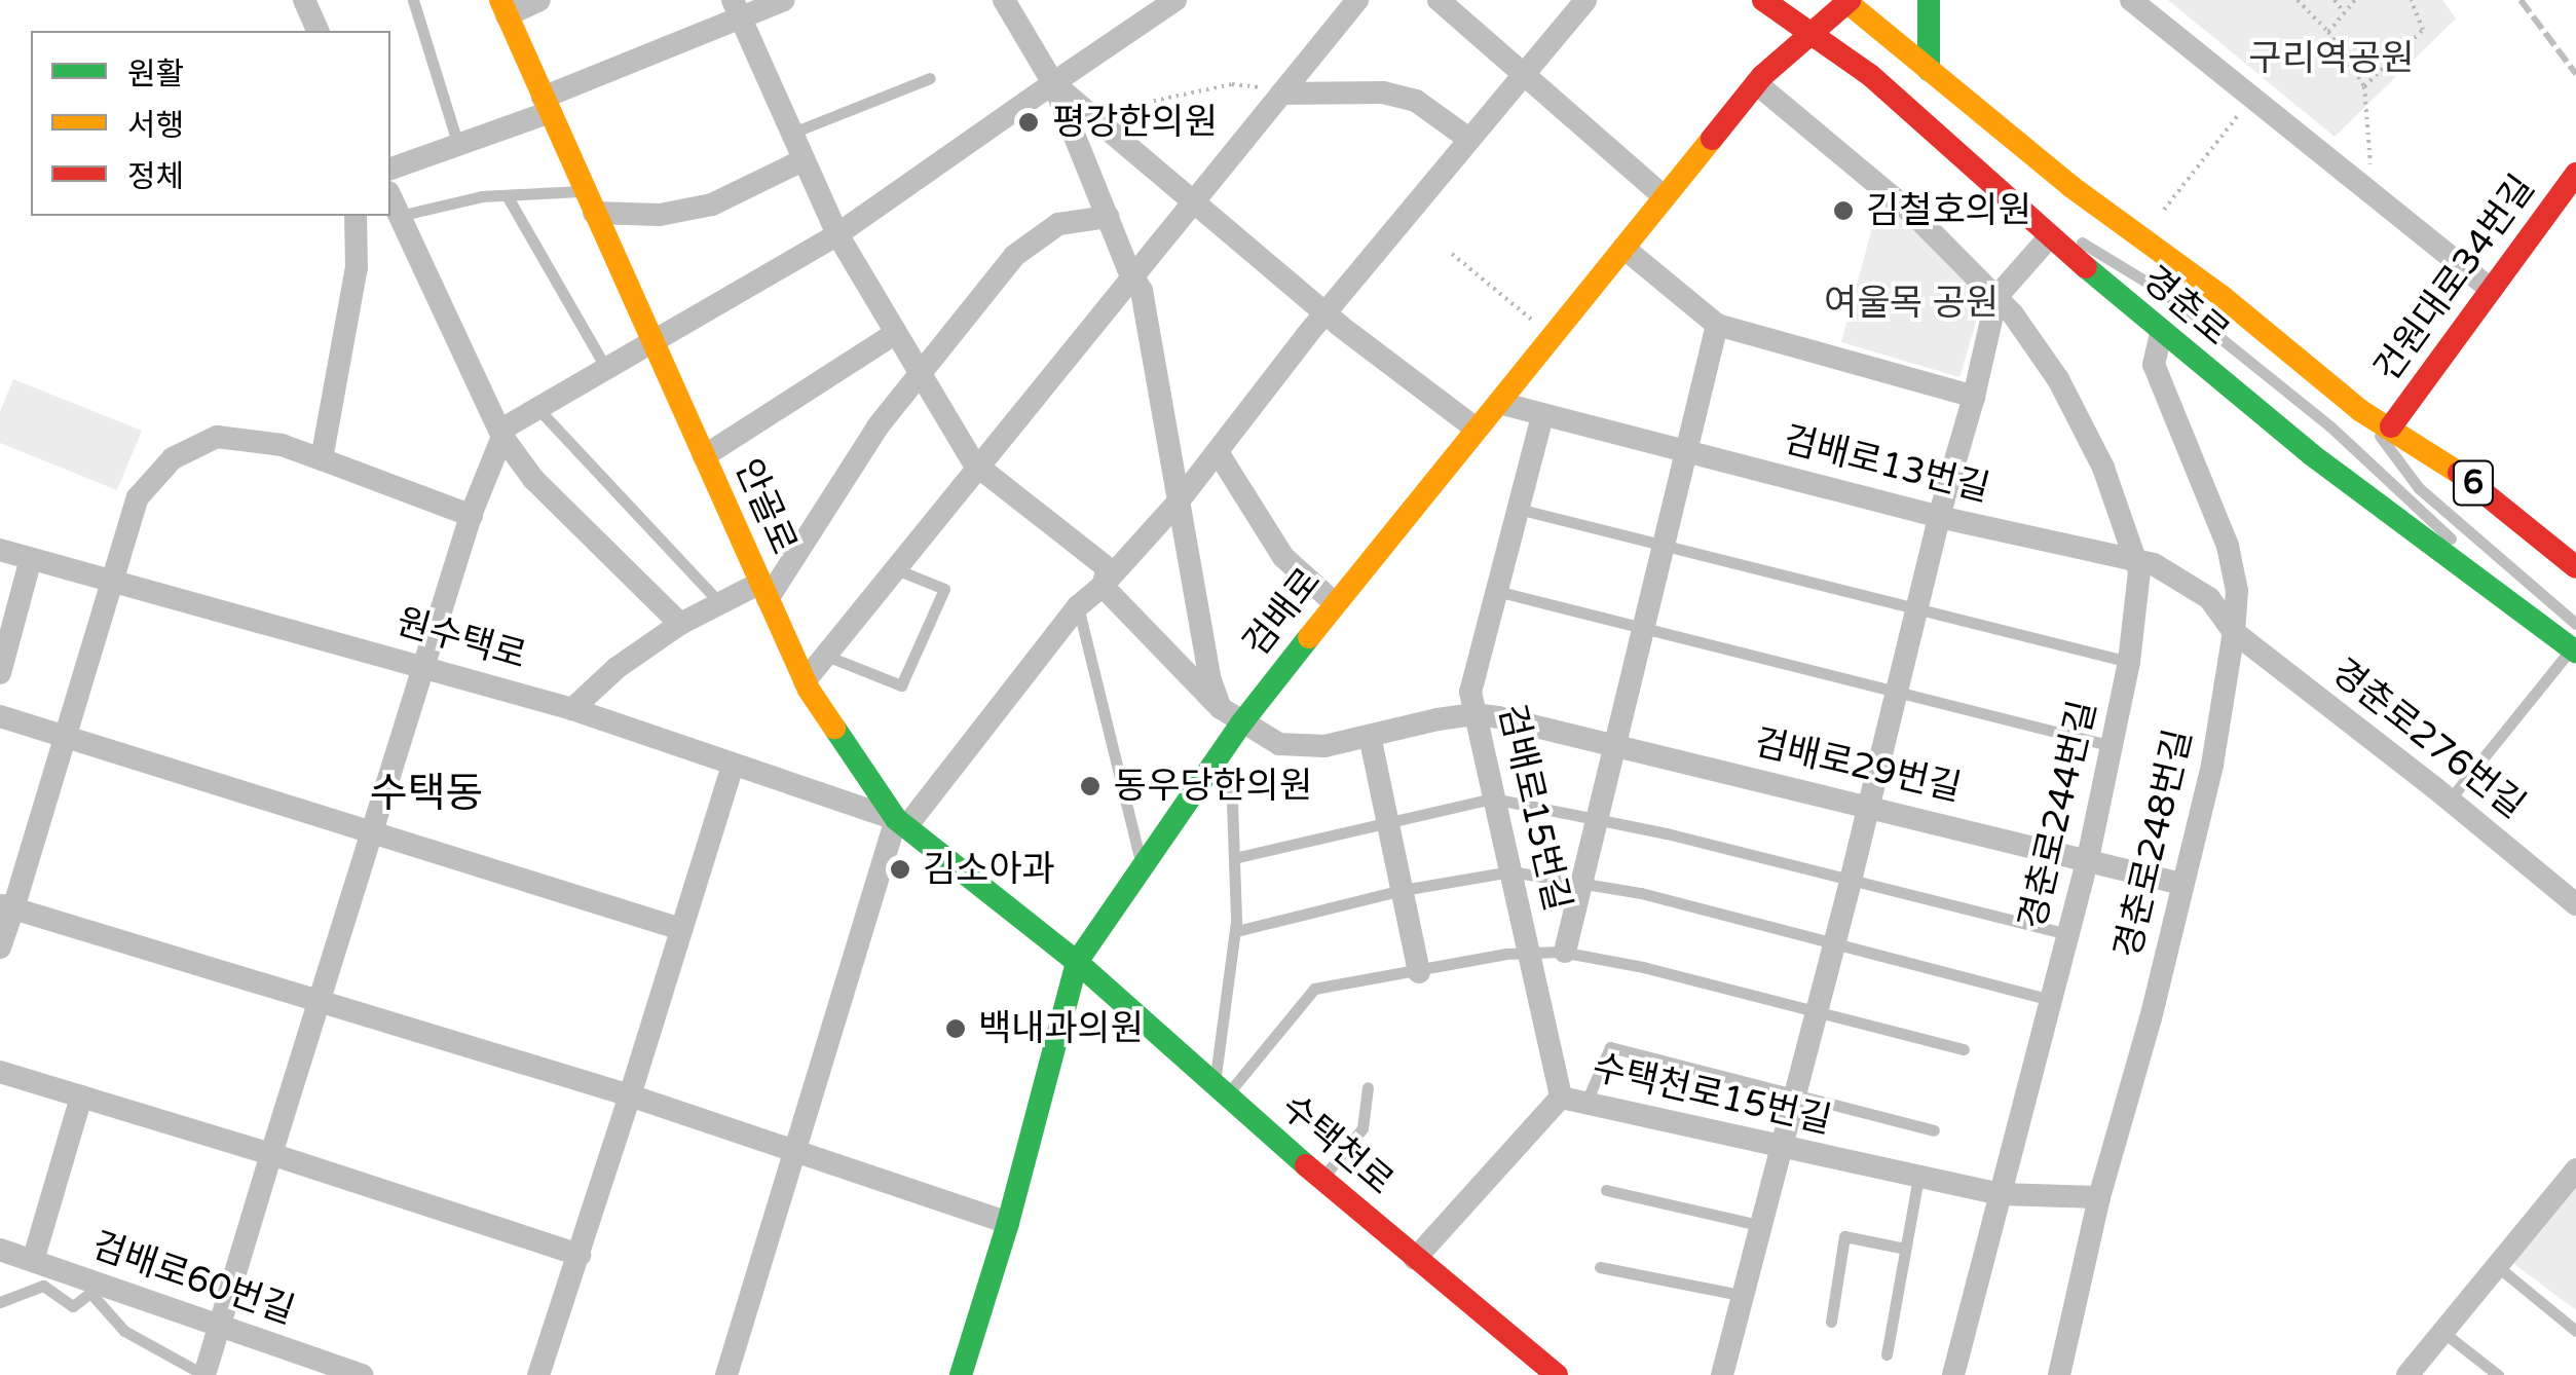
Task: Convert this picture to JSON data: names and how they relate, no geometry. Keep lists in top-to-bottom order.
{
  "streets": {
    "street": [
      "건원대로34번길",
      "경춘로",
      "검배로13번길",
      "6",
      "안골로",
      "검배로",
      "원수택로",
      "경춘로276번길",
      "검배로29번길",
      "검배로15번길",
      "경춘로244번길",
      "경춘로248번길",
      "수택천로15번길",
      "수택천로",
      "검배로60번길"
    ]
  },
  "crossings": [
    ["건원대로34번길", "경춘로"],
    ["경춘로", "검배로"],
    ["경춘로", "경춘로248번길"],
    ["검배로13번길", "검배로"],
    ["검배로13번길", "경춘로276번길"],
    ["검배로13번길", "검배로15번길"],
    ["검배로13번길", "경춘로244번길"],
    ["검배로13번길", "경춘로248번길"],
    ["안골로", "검배로"],
    ["안골로", "원수택로"],
    ["안골로", "수택천로"],
    ["검배로", "검배로29번길"],
    ["검배로", "경춘로244번길"],
    ["검배로", "수택천로"],
    ["경춘로276번길", "경춘로248번길"],
    ["검배로29번길", "검배로15번길"],
    ["검배로29번길", "경춘로244번길"],
    ["검배로29번길", "경춘로248번길"],
    ["검배로15번길", "수택천로15번길"],
    ["경춘로244번길", "수택천로15번길"],
    ["경춘로248번길", "수택천로15번길"],
    ["수택천로15번길", "수택천로"]
  ],
  "districts": ["수택동"],
  "parks": ["구리역공원", "여울목 공원"],
  "places": [
    "평강한의원",
    "김철호의원",
    "동우당한의원",
    "김소아과",
    "백내과의원"
  ],
  "legend": ["원활", "서행", "정체"]
}
